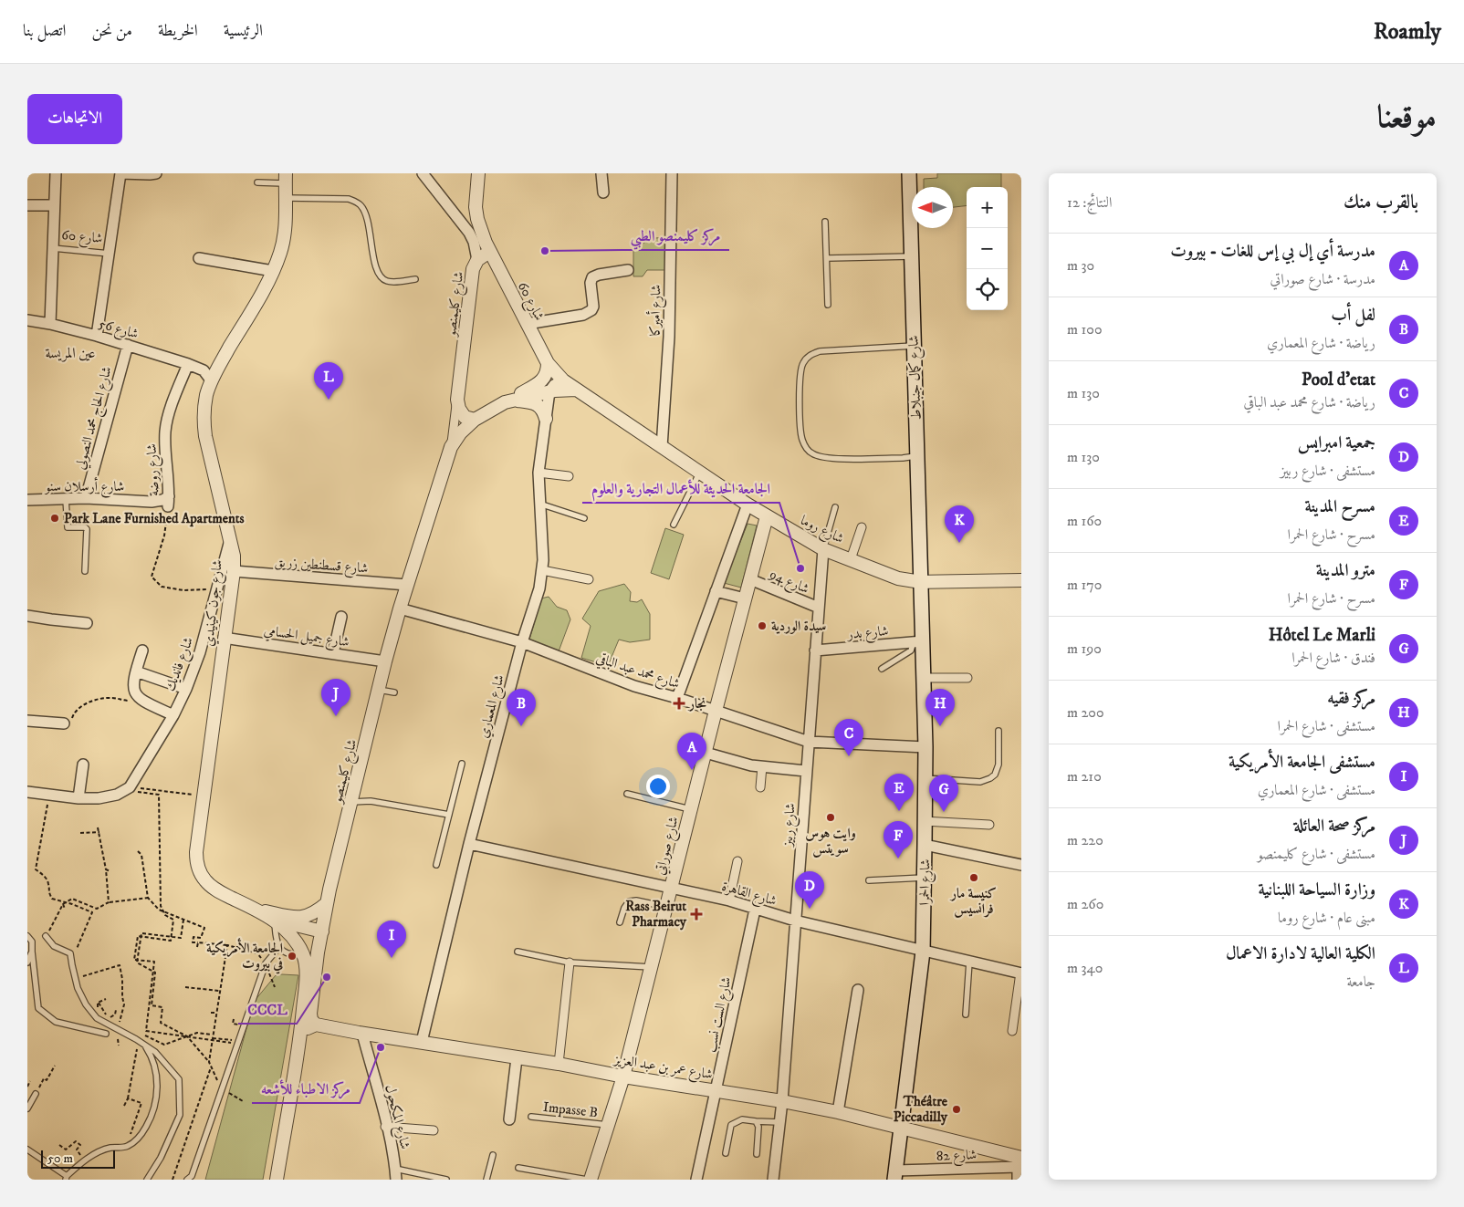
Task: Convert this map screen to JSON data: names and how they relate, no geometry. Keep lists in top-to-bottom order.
{
  "streets": {
    "main road": ["شارع كمال جنبلاط", "شارع الحمرا"],
    "street": [
      "شارع 60",
      "شارع كليمنصو",
      "شارع أميركا",
      "شارع 56",
      "شارع الحاج محمد النصولي",
      "شارع روضة",
      "شارع أرسلان سنو",
      "شارع روما",
      "شارع قسطنطين زريق",
      "شارع 94",
      "شارع جون كينيدي",
      "شارع بدر",
      "شارع جميل الحسامي",
      "شارع فانديك",
      "شارع محمد عبد الباقي",
      "شارع المعماري",
      "شارع ربيز",
      "شارع صوراتي",
      "شارع القاهرة",
      "شارع الست نسب",
      "شارع عمر بن عبد العزيز",
      "شارع المكحول",
      "شارع 82"
    ],
    "lane": ["Impasse B"]
  },
  "crossings": [
    ["شارع 60", "شارع كليمنصو"],
    ["شارع 60", "شارع روما"],
    ["شارع كليمنصو", "شارع روما"],
    ["شارع كليمنصو", "شارع قسطنطين زريق"],
    ["شارع كليمنصو", "شارع جميل الحسامي"],
    ["شارع كليمنصو", "شارع محمد عبد الباقي"],
    ["شارع كليمنصو", "شارع المعماري"],
    ["شارع كليمنصو", "شارع عمر بن عبد العزيز"],
    ["شارع أميركا", "شارع روما"],
    ["شارع 56", "شارع الحاج محمد النصولي"],
    ["شارع 56", "شارع روضة"],
    ["شارع 56", "شارع جون كينيدي"],
    ["شارع كمال جنبلاط", "شارع روما"],
    ["شارع كمال جنبلاط", "شارع الحمرا"],
    ["شارع الحاج محمد النصولي", "شارع أرسلان سنو"],
    ["شارع روضة", "شارع أرسلان سنو"],
    ["شارع روضة", "شارع فانديك"],
    ["شارع روما", "شارع ربيز"],
    ["شارع روما", "شارع صوراتي"],
    ["شارع روما", "شارع الحمرا"],
    ["شارع قسطنطين زريق", "شارع جون كينيدي"],
    ["شارع 94", "شارع ربيز"],
    ["شارع 94", "شارع صوراتي"],
    ["شارع جون كينيدي", "شارع جميل الحسامي"],
    ["شارع جون كينيدي", "شارع فانديك"],
    ["شارع بدر", "شارع ربيز"],
    ["شارع بدر", "شارع الحمرا"],
    ["شارع محمد عبد الباقي", "شارع المعماري"],
    ["شارع محمد عبد الباقي", "شارع ربيز"],
    ["شارع محمد عبد الباقي", "شارع صوراتي"],
    ["شارع محمد عبد الباقي", "شارع الحمرا"],
    ["شارع المعماري", "شارع القاهرة"],
    ["شارع المعماري", "شارع عمر بن عبد العزيز"],
    ["شارع ربيز", "شارع القاهرة"],
    ["شارع ربيز", "شارع عمر بن عبد العزيز"],
    ["شارع صوراتي", "شارع القاهرة"],
    ["شارع صوراتي", "شارع عمر بن عبد العزيز"],
    ["شارع صوراتي", "Impasse B"],
    ["شارع الحمرا", "شارع القاهرة"],
    ["شارع الحمرا", "شارع عمر بن عبد العزيز"],
    ["شارع الحمرا", "شارع 82"],
    ["شارع القاهرة", "شارع الست نسب"],
    ["شارع الست نسب", "شارع عمر بن عبد العزيز"],
    ["شارع عمر بن عبد العزيز", "شارع المكحول"],
    ["شارع عمر بن عبد العزيز", "شارع 82"]
  ],
  "districts": ["عين المريسة"],
  "places": {
    "other": [
      "مركز كليمنصو الطبي",
      "Park Lane Furnished Apartments",
      "الجامعة الحديثة للأعمال التجارية والعلوم",
      "سيدة الوردية",
      "وايت هوس سويتس",
      "كنيسة مار فرانسيس",
      "الجامعة الأمريكية في بيروت",
      "CCCL",
      "مركز الاطباء للأشعه",
      "Théâtre Piccadilly"
    ],
    "health": ["نجار", "Rass Beirut Pharmacy"]
  },
  "scale_bar": "50 m",
  "north": "left",
  "page": {
    "header": "Roamly",
    "nav": [
      "الرئيسية",
      "الخريطة",
      "من نحن",
      "اتصل بنا"
    ],
    "title": "موقعنا",
    "buttons": "الاتجاهات",
    "heading": ["بالقرب منك", "النتائج: 12"],
    "map_buttons": ["+", "−"],
    "list": [
      {
        "mark": "A",
        "name": "مدرسة أي إل بي إس للغات - بيروت",
        "note": "مدرسة · شارع صوراتي",
        "value": "30 m"
      },
      {
        "mark": "B",
        "name": "لفل أب",
        "note": "رياضة · شارع المعماري",
        "value": "100 m"
      },
      {
        "mark": "C",
        "name": "Pool d’etat",
        "note": "رياضة · شارع محمد عبد الباقي",
        "value": "130 m"
      },
      {
        "mark": "D",
        "name": "جمعية امبرايس",
        "note": "مستشفى · شارع ربيز",
        "value": "130 m"
      },
      {
        "mark": "E",
        "name": "مسرح المدينة",
        "note": "مسرح · شارع الحمرا",
        "value": "160 m"
      },
      {
        "mark": "F",
        "name": "مترو المدينة",
        "note": "مسرح · شارع الحمرا",
        "value": "170 m"
      },
      {
        "mark": "G",
        "name": "Hôtel Le Marli",
        "note": "فندق · شارع الحمرا",
        "value": "190 m"
      },
      {
        "mark": "H",
        "name": "مركز فقيه",
        "note": "مستشفى · شارع الحمرا",
        "value": "200 m"
      },
      {
        "mark": "I",
        "name": "مستشفى الجامعة الأمريكية",
        "note": "مستشفى · شارع المعماري",
        "value": "210 m"
      },
      {
        "mark": "J",
        "name": "مركز صحة العائلة",
        "note": "مستشفى · شارع كليمنصو",
        "value": "220 m"
      },
      {
        "mark": "K",
        "name": "وزارة السياحة اللبنانية",
        "note": "مبنى عام · شارع روما",
        "value": "260 m"
      },
      {
        "mark": "L",
        "name": "الكلية العالية لادارة الاعمال",
        "note": "جامعة",
        "value": "340 m"
      }
    ],
    "pins": [
      "L",
      "K",
      "J",
      "B",
      "H",
      "C",
      "A",
      "E",
      "G",
      "F",
      "D",
      "I"
    ],
    "scale": "50 m"
  }
}
